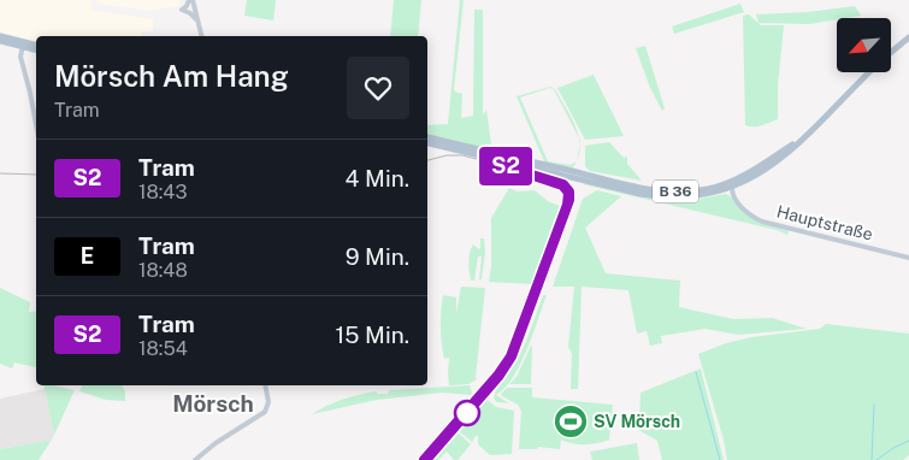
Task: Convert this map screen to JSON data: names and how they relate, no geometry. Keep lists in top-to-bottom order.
{
  "streets": {
    "main road": ["B 36"],
    "street": ["Hauptstraße"]
  },
  "crossings": [
    ["B 36", "Hauptstraße"]
  ],
  "districts": ["Mörsch"],
  "places": {
    "sports": ["SV Mörsch"]
  },
  "lines": ["tram line S2"],
  "north": "bottom left",
  "page": {
    "on_map": "S2",
    "heading": ["Mörsch Am Hang", "Tram"],
    "list": [
      {
        "mark": "S2",
        "name": "Tram",
        "note": "18:43",
        "value": "4 Min."
      },
      {
        "mark": "E",
        "name": "Tram",
        "note": "18:48",
        "value": "9 Min."
      },
      {
        "mark": "S2",
        "name": "Tram",
        "note": "18:54",
        "value": "15 Min."
      }
    ]
  }
}
